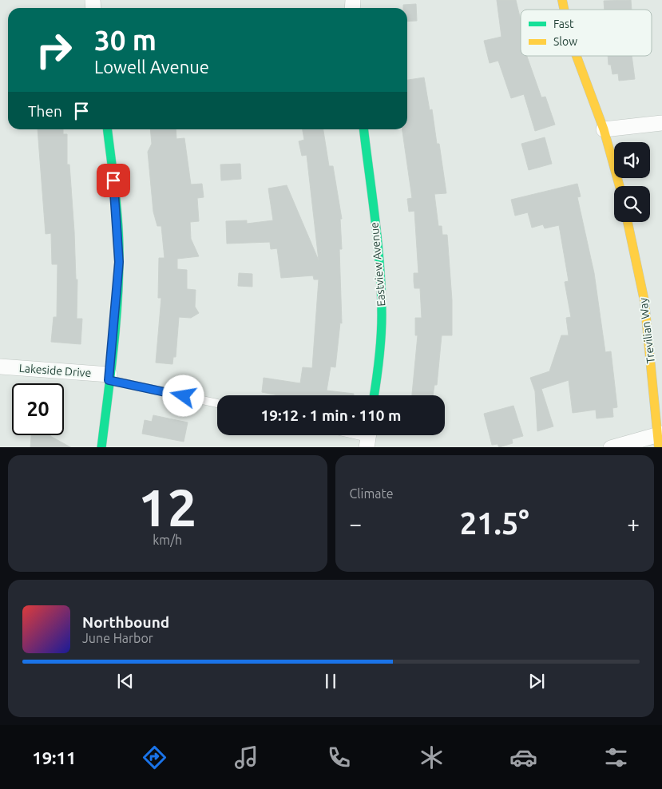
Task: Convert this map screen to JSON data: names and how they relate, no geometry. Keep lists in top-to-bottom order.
{
  "streets": {
    "street": ["Eastview Avenue", "Trevilian Way", "Lakeside Drive"]
  },
  "legend": ["Fast", "Slow"],
  "page": {
    "turn": ["30 m", "Lowell Avenue"],
    "then": "Then",
    "limit": "20",
    "trip": "19:12 · 1 min · 110 m",
    "tile": [
      ["12", "km/h"],
      "Climate"
    ],
    "heat": ["−", "21.5°", "+"],
    "song": ["Northbound", "June Harbor"],
    "tabs": "19:11"
  }
}
